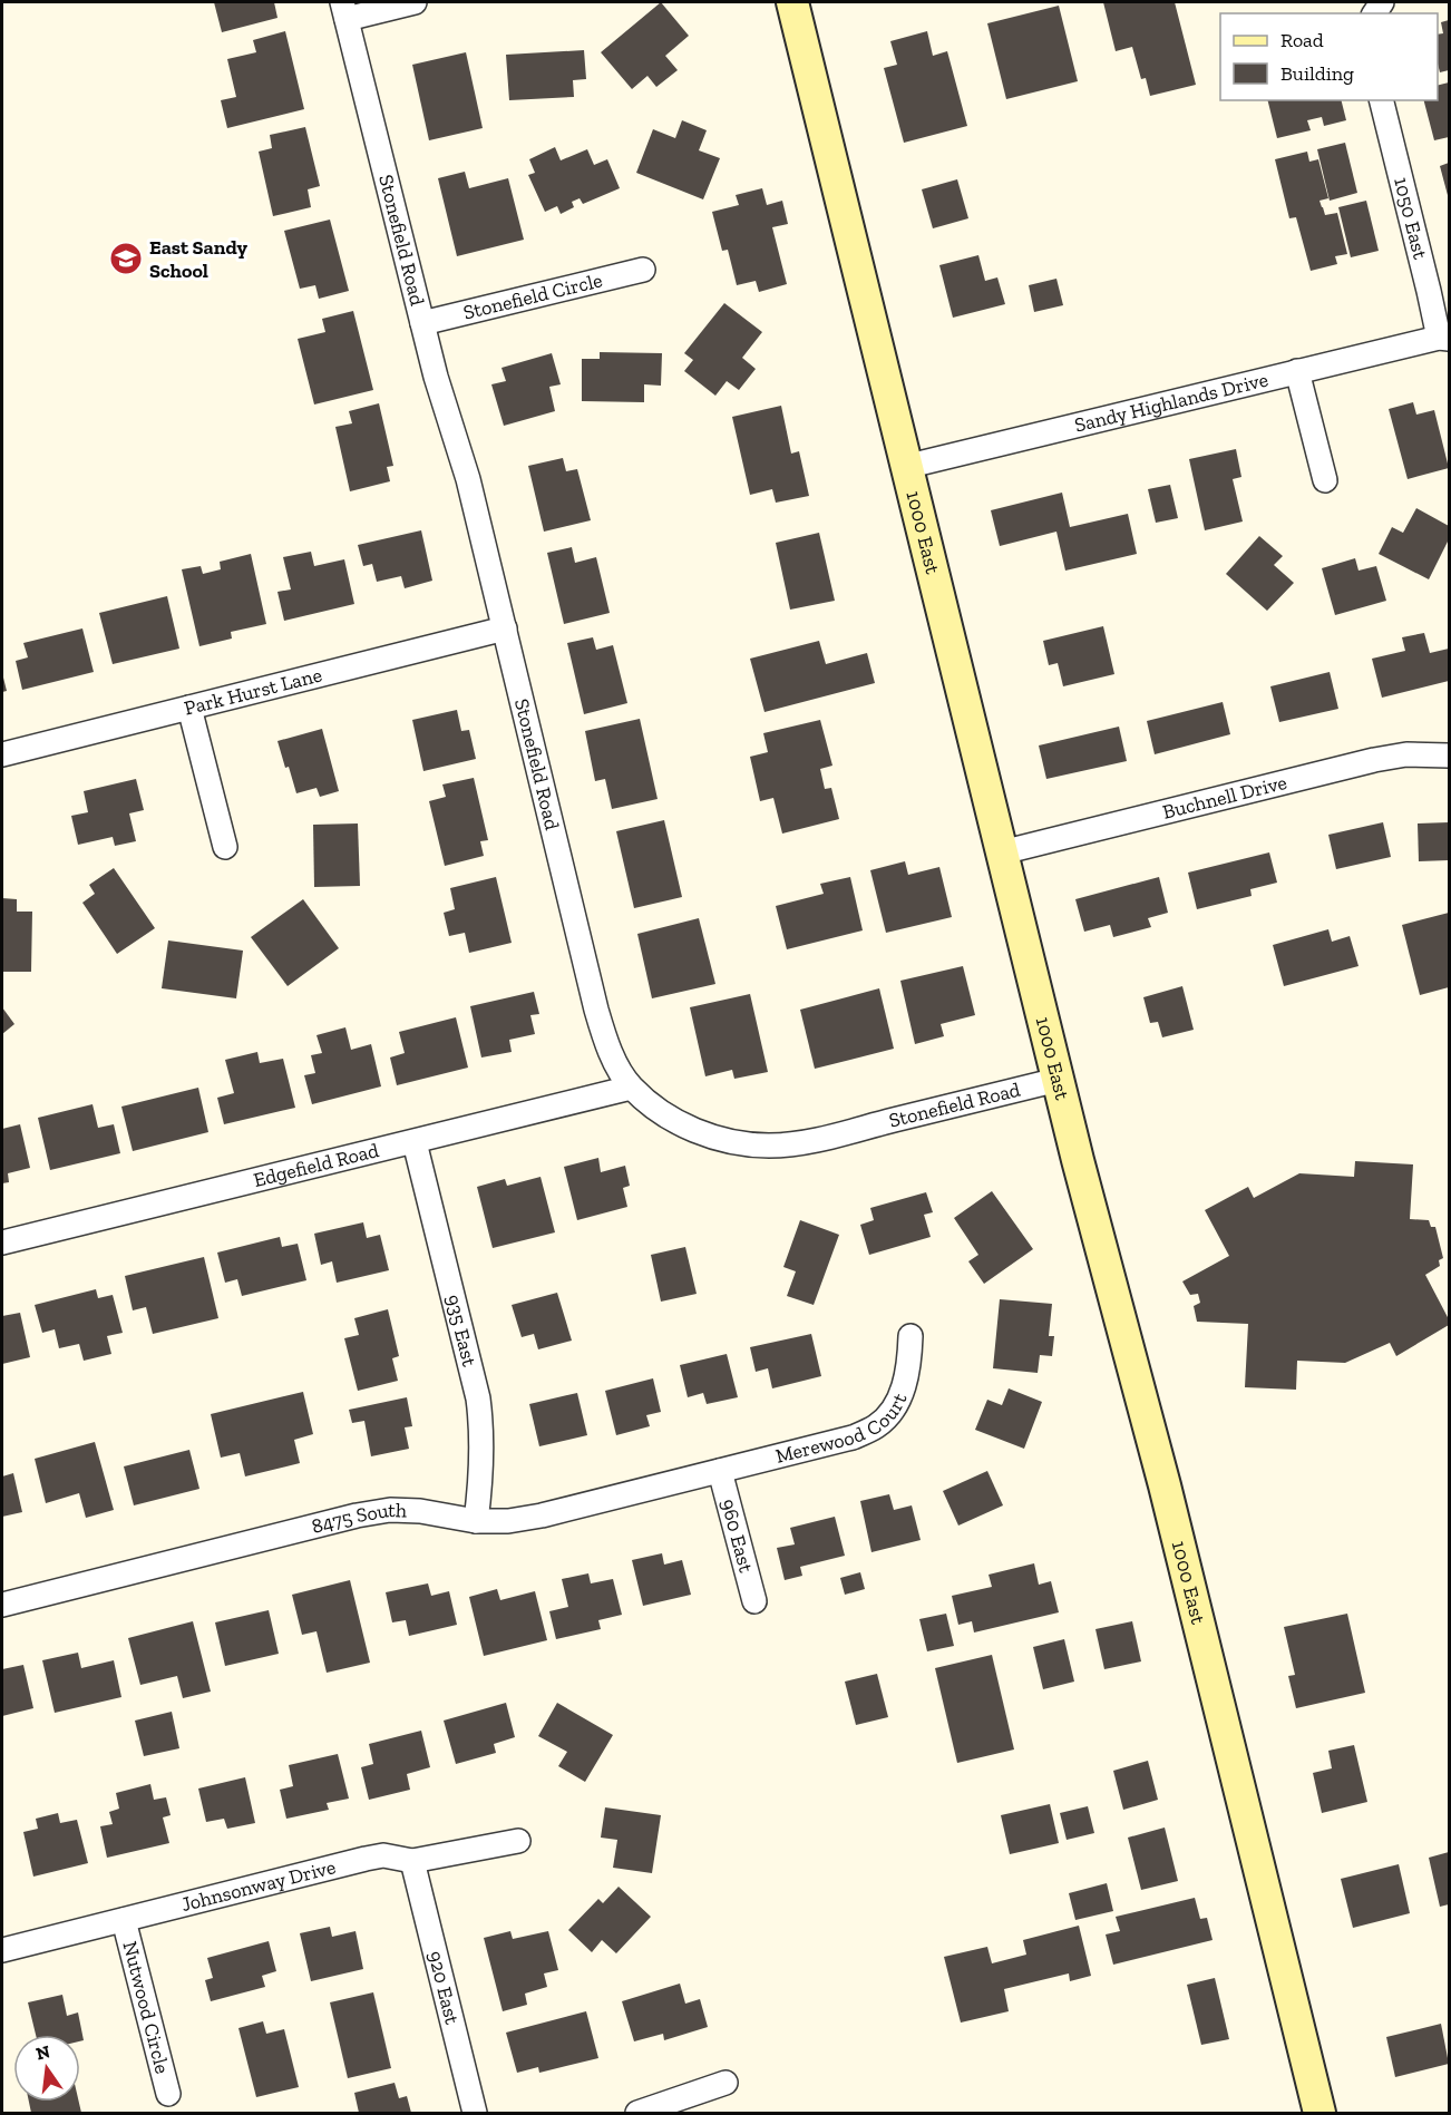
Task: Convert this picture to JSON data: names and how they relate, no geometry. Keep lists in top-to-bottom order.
{
  "streets": {
    "street": [
      "1050 East",
      "Stonefield Road",
      "Stonefield Circle",
      "Sandy Highlands Drive",
      "1000 East",
      "Park Hurst Lane",
      "Buchnell Drive",
      "Edgefield Road",
      "935 East",
      "Merewood Court",
      "8475 South",
      "960 East",
      "Johnsonway Drive",
      "920 East",
      "Nutwood Circle"
    ]
  },
  "crossings": [
    ["1050 East", "Sandy Highlands Drive"],
    ["Stonefield Road", "Stonefield Circle"],
    ["Stonefield Road", "1000 East"],
    ["Stonefield Road", "Park Hurst Lane"],
    ["Stonefield Road", "Edgefield Road"],
    ["Sandy Highlands Drive", "1000 East"],
    ["1000 East", "Buchnell Drive"],
    ["Edgefield Road", "935 East"],
    ["935 East", "8475 South"],
    ["Merewood Court", "8475 South"],
    ["Merewood Court", "960 East"],
    ["8475 South", "960 East"],
    ["Johnsonway Drive", "920 East"],
    ["Johnsonway Drive", "Nutwood Circle"]
  ],
  "places": {
    "school or university": ["East Sandy School"]
  },
  "legend": ["Road", "Building"],
  "north": "top"
}
